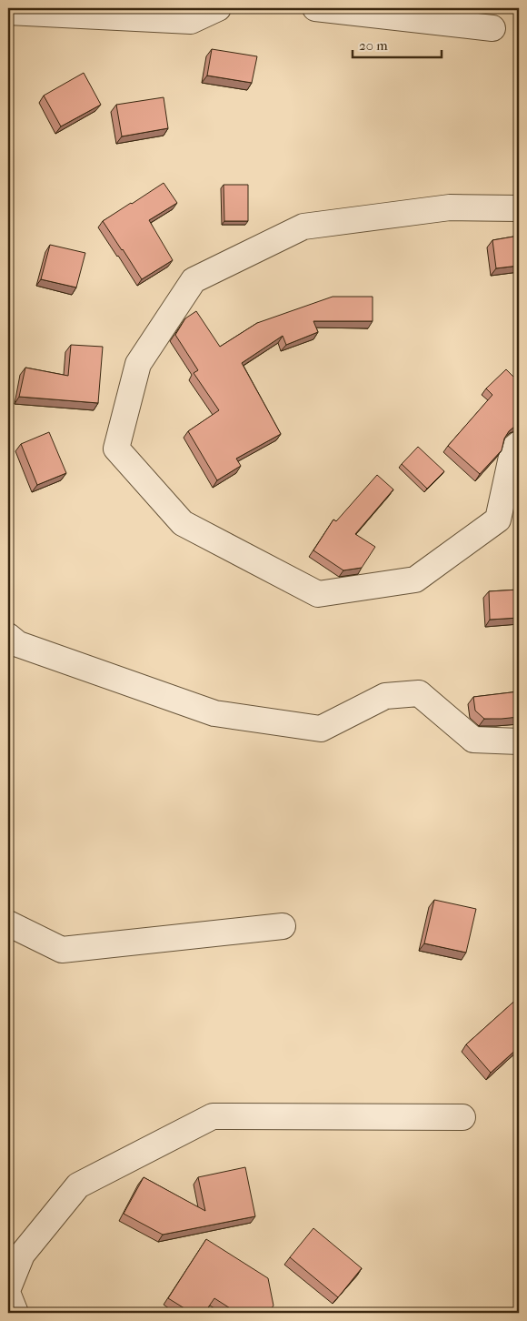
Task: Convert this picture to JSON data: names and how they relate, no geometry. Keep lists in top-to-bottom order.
{
  "scale_bar": "20 m"
}
